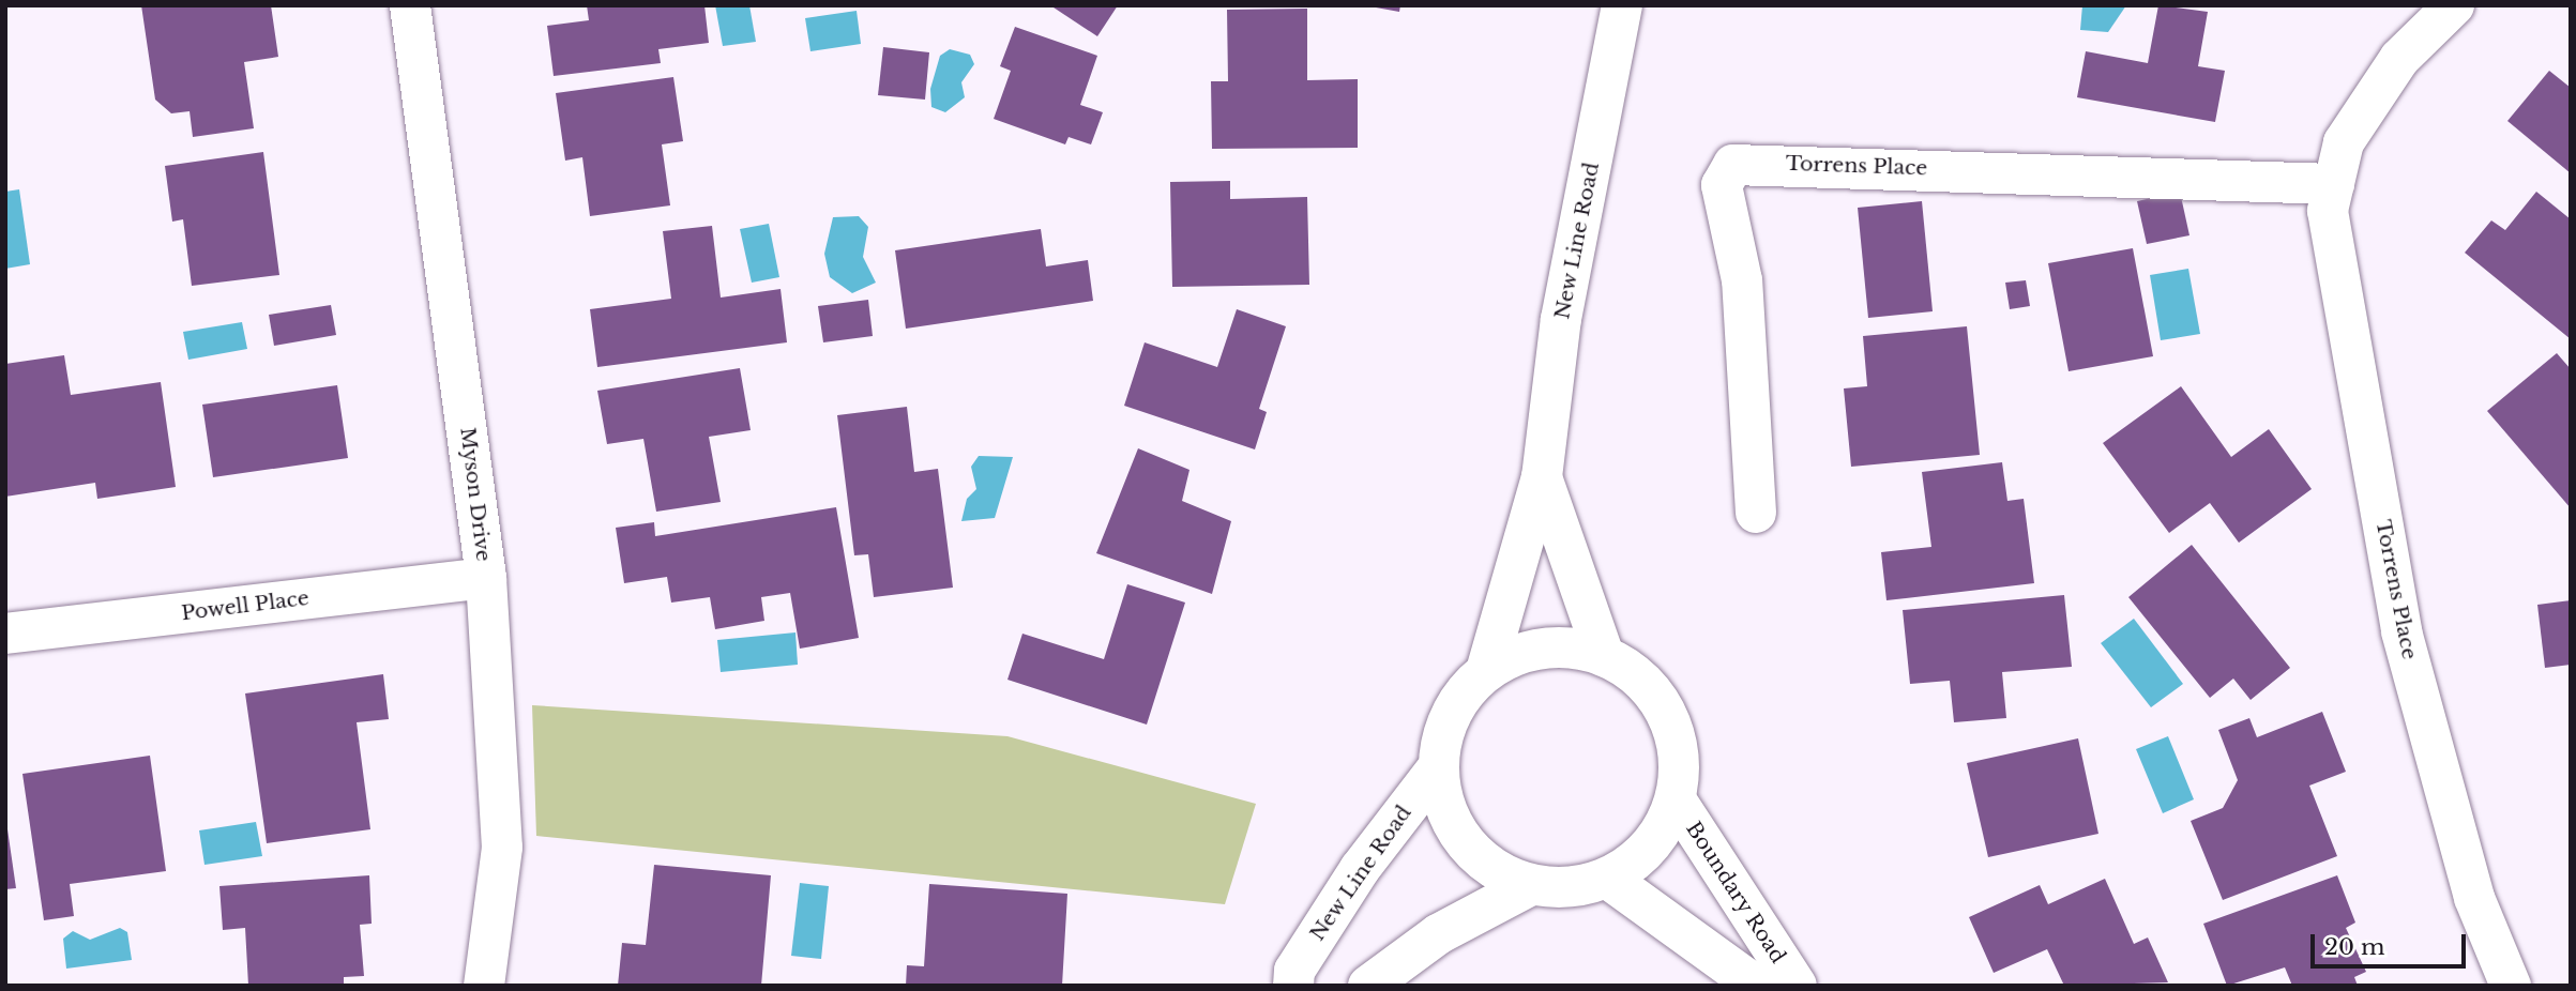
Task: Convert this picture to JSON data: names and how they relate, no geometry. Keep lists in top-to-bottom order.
{
  "streets": {
    "street": [
      "Torrens Place",
      "New Line Road",
      "Myson Drive",
      "Powell Place",
      "Boundary Road"
    ]
  },
  "crossings": [
    ["New Line Road", "Boundary Road"],
    ["Myson Drive", "Powell Place"]
  ],
  "scale_bar": "20 m"
}
